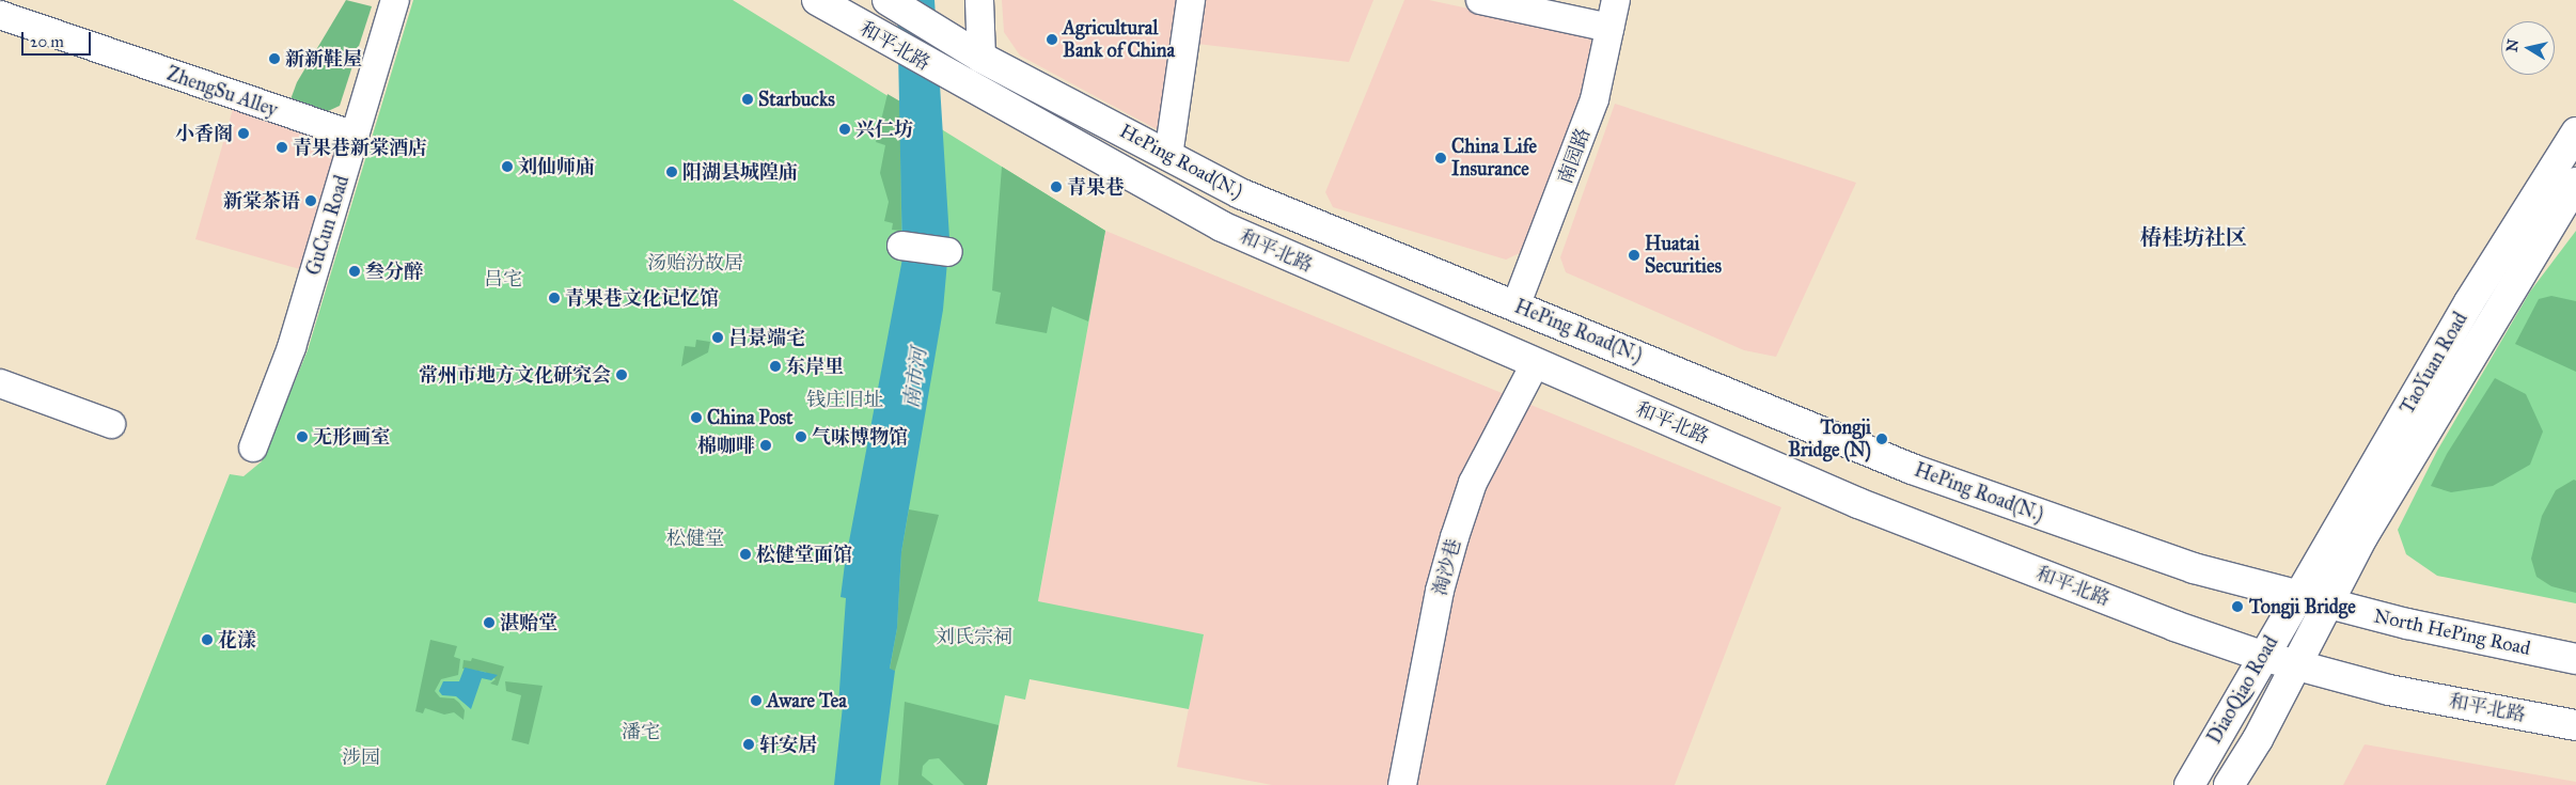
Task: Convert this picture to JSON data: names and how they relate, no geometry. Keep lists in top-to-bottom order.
{
  "streets": {
    "main road": [
      "和平北路",
      "HePing Road(N.)",
      "TaoYuan Road",
      "North HePing Road",
      "DiaoQiao Road"
    ],
    "street": [
      "ZhengSu Alley",
      "南园路",
      "GuCun Road",
      "淘沙巷"
    ]
  },
  "crossings": [
    ["和平北路", "淘沙巷"],
    ["和平北路", "DiaoQiao Road"],
    ["ZhengSu Alley", "GuCun Road"],
    ["南园路", "HePing Road(N.)"],
    ["HePing Road(N.)", "TaoYuan Road"],
    ["HePing Road(N.)", "North HePing Road"],
    ["HePing Road(N.)", "DiaoQiao Road"],
    ["TaoYuan Road", "North HePing Road"],
    ["TaoYuan Road", "DiaoQiao Road"],
    ["North HePing Road", "DiaoQiao Road"]
  ],
  "districts": ["椿桂坊社区"],
  "water": ["南市河"],
  "parks": [
    "汤贻汾故居",
    "吕宅",
    "钱庄旧址",
    "松健堂",
    "刘氏宗祠",
    "潘宅",
    "涉园"
  ],
  "places": [
    "Agricultural Bank of China",
    "新新鞋屋",
    "Starbucks",
    "兴仁坊",
    "小香阁",
    "青果巷新棠酒店",
    "China Life Insurance",
    "刘仙师庙",
    "阳湖县城隍庙",
    "青果巷",
    "新棠茶语",
    "Huatai Securities",
    "叁分醉",
    "青果巷文化记忆馆",
    "吕景端宅",
    "东岸里",
    "常州市地方文化研究会",
    "China Post",
    "无形画室",
    "气味博物馆",
    "Tongji Bridge (N)",
    "棉咖啡",
    "松健堂面馆",
    "Tongji Bridge",
    "湛贻堂",
    "花漾",
    "Aware Tea",
    "轩安居"
  ],
  "scale_bar": "20 m",
  "north": "left"
}
